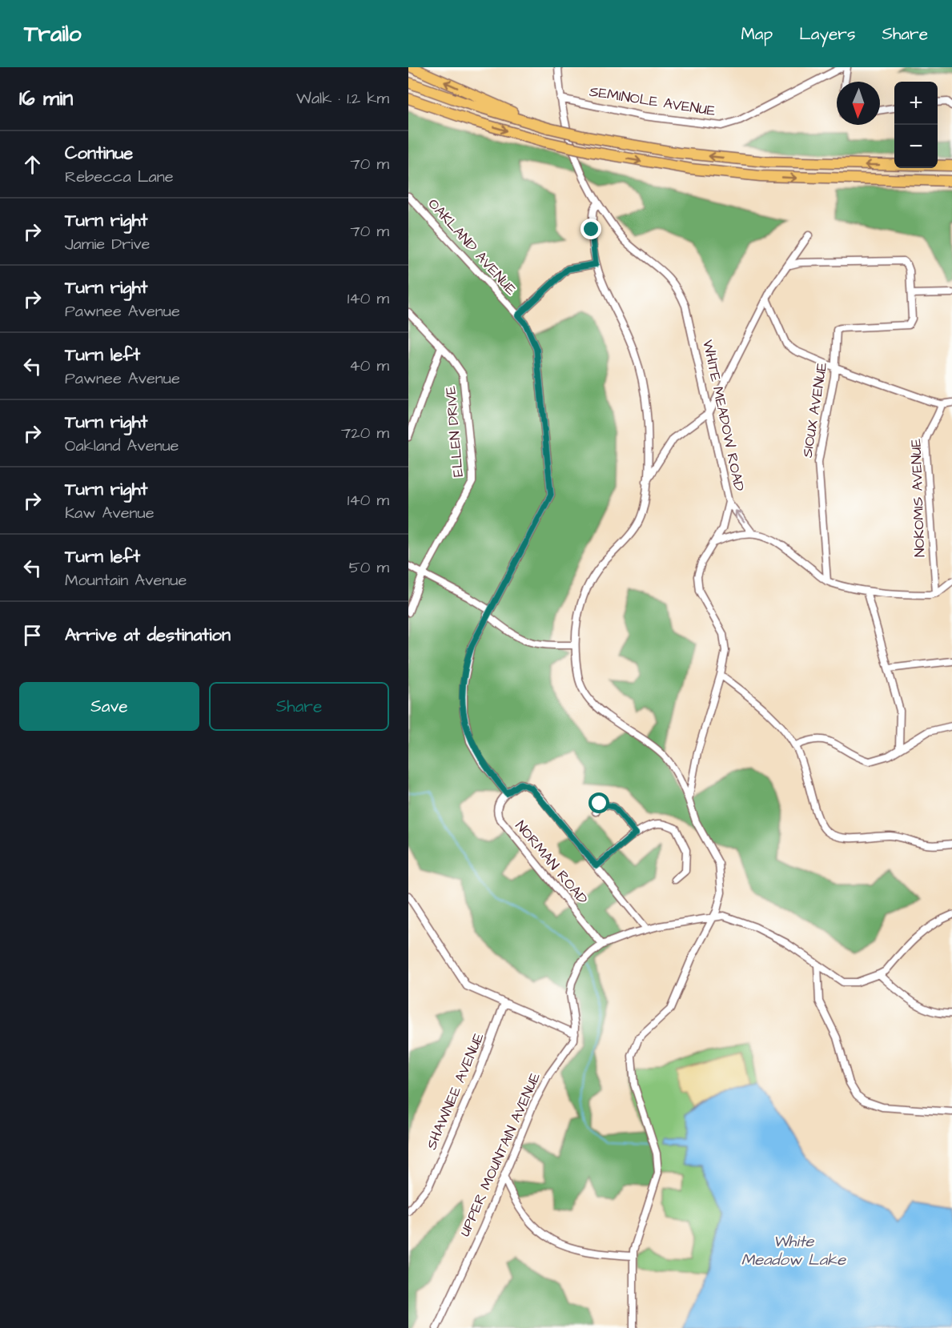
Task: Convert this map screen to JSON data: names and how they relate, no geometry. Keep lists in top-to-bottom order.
{
  "streets": {
    "street": [
      "SEMINOLE AVENUE",
      "OAKLAND AVENUE",
      "SIOUX AVENUE",
      "WHITE MEADOW ROAD",
      "ELLEN DRIVE",
      "NOKOMIS AVENUE",
      "NORMAN ROAD",
      "SHAWNEE AVENUE",
      "UPPER MOUNTAIN AVENUE"
    ]
  },
  "crossings": [
    ["SEMINOLE AVENUE", "WHITE MEADOW ROAD"],
    ["OAKLAND AVENUE", "NORMAN ROAD"]
  ],
  "water": ["White Meadow Lake"],
  "north": "bottom",
  "page": {
    "header": "Trailo",
    "nav": ["Map", "Layers", "Share"],
    "heading": ["16 min", "Walk · 1.2 km"],
    "map_buttons": ["+", "−"],
    "list": [
      ["Continue", "Rebecca Lane", "70 m"],
      ["Turn right", "Jamie Drive", "70 m"],
      ["Turn right", "Pawnee Avenue", "140 m"],
      ["Turn left", "Pawnee Avenue", "40 m"],
      ["Turn right", "Oakland Avenue", "720 m"],
      ["Turn right", "Kaw Avenue", "140 m"],
      ["Turn left", "Mountain Avenue", "50 m"],
      "Arrive at destination"
    ],
    "buttons": ["Save", "Share"]
  }
}
